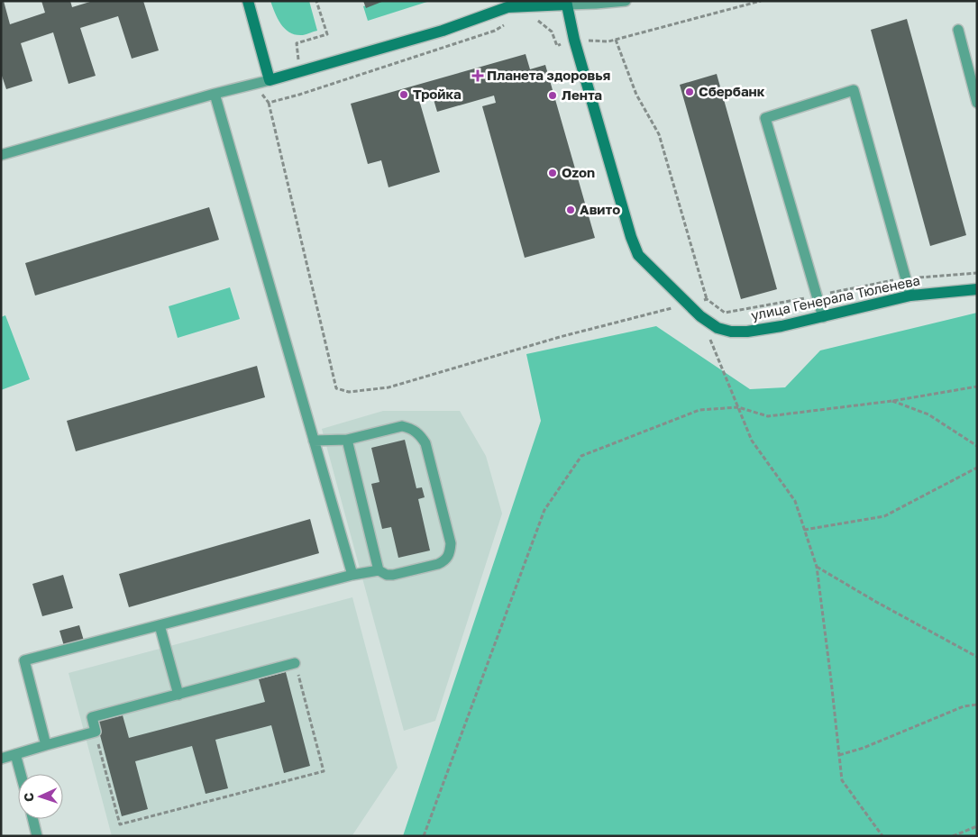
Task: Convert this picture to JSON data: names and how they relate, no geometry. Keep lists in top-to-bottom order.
{
  "streets": {
    "street": ["улица Генерала Тюленева"]
  },
  "places": {
    "health": ["Планета здоровья"],
    "other": [
      "Сбербанк",
      "Тройка",
      "Лента",
      "Ozon",
      "Авито"
    ]
  },
  "north": "left"
}
